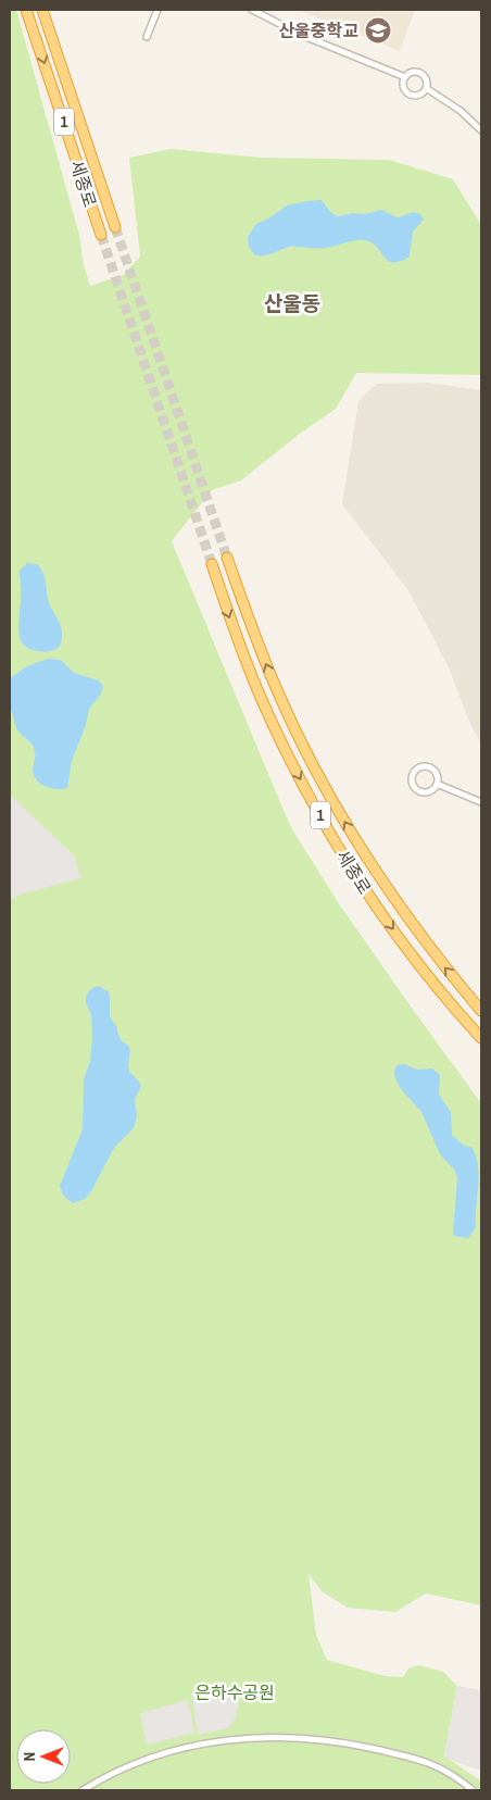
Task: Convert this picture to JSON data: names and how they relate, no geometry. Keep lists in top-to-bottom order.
{
  "streets": {
    "highway": ["1", "세종로"]
  },
  "districts": ["산울동"],
  "parks": ["은하수공원"],
  "places": {
    "school or university": ["산울중학교"]
  },
  "north": "left"
}
